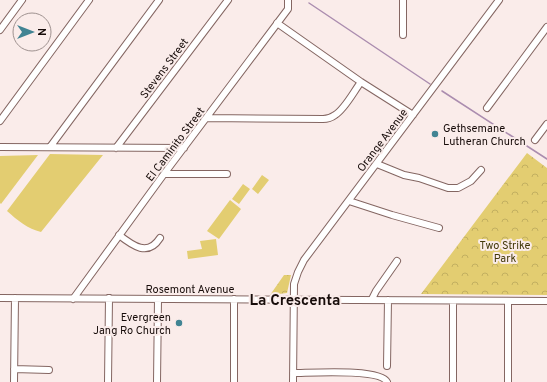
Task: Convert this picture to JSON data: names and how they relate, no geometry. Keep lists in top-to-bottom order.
{
  "streets": {
    "street": [
      "Stevens Street",
      "Orange Avenue",
      "El Caminito Street",
      "Rosemont Avenue"
    ]
  },
  "crossings": [
    ["Orange Avenue", "Rosemont Avenue"],
    ["El Caminito Street", "Rosemont Avenue"]
  ],
  "districts": ["La Crescenta"],
  "parks": ["Two Strike Park"],
  "places": ["Gethsemane Lutheran Church", "Evergreen Jang Ro Church"],
  "north": "right"
}
